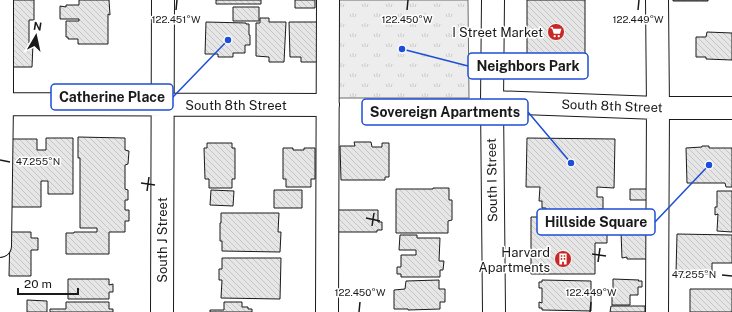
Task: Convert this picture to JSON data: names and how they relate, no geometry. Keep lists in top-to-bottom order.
{
  "streets": {
    "street": ["South 8th Street", "South I Street", "South J Street"]
  },
  "crossings": [
    ["South 8th Street", "South I Street"],
    ["South 8th Street", "South J Street"]
  ],
  "places": {
    "supermarket": ["I Street Market"],
    "other": [
      "Catherine Place",
      "Neighbors Park",
      "Sovereign Apartments",
      "Hillside Square"
    ],
    "building": ["Harvard Apartments"]
  },
  "scale_bar": "20 m",
  "north": "top",
  "coordinates": [
    "122.451°W",
    "122.450°W",
    "122.449°W",
    "47.255°N"
  ]
}
